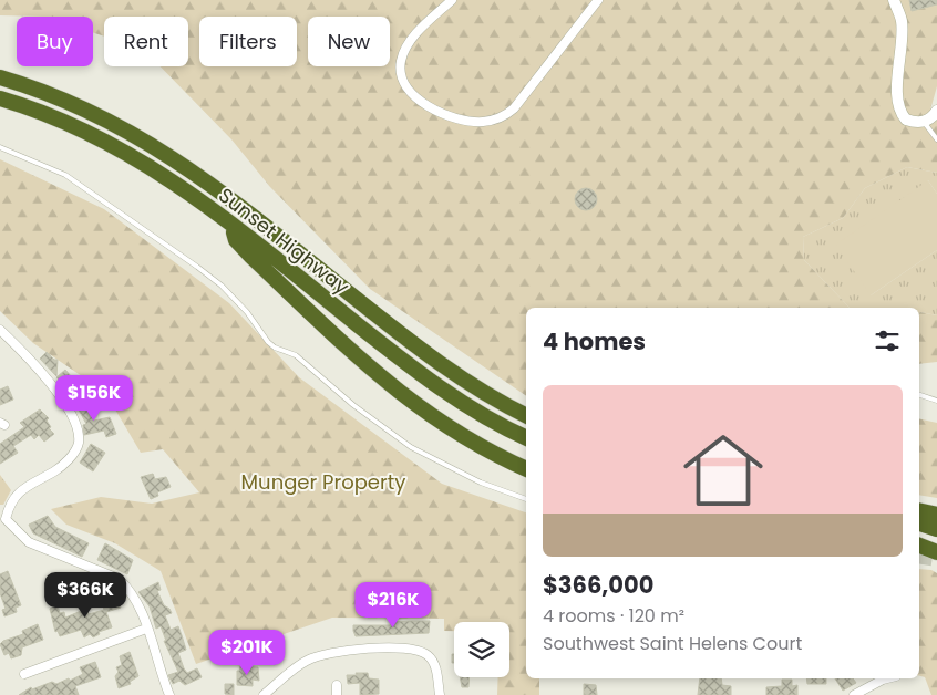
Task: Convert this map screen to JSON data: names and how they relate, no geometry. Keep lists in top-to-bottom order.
{
  "streets": {
    "highway": ["Sunset Highway"]
  },
  "parks": ["Munger Property"],
  "page": {
    "chip": [
      "Buy",
      "Rent",
      "Filters",
      "New"
    ],
    "heading": "4 homes",
    "list": [
      {
        "name": "$366,000",
        "note": "4 rooms · 120 m² · Southwest Saint Helens Court"
      }
    ],
    "price": [
      "$156K",
      "$366K",
      "$216K",
      "$201K"
    ]
  }
}
